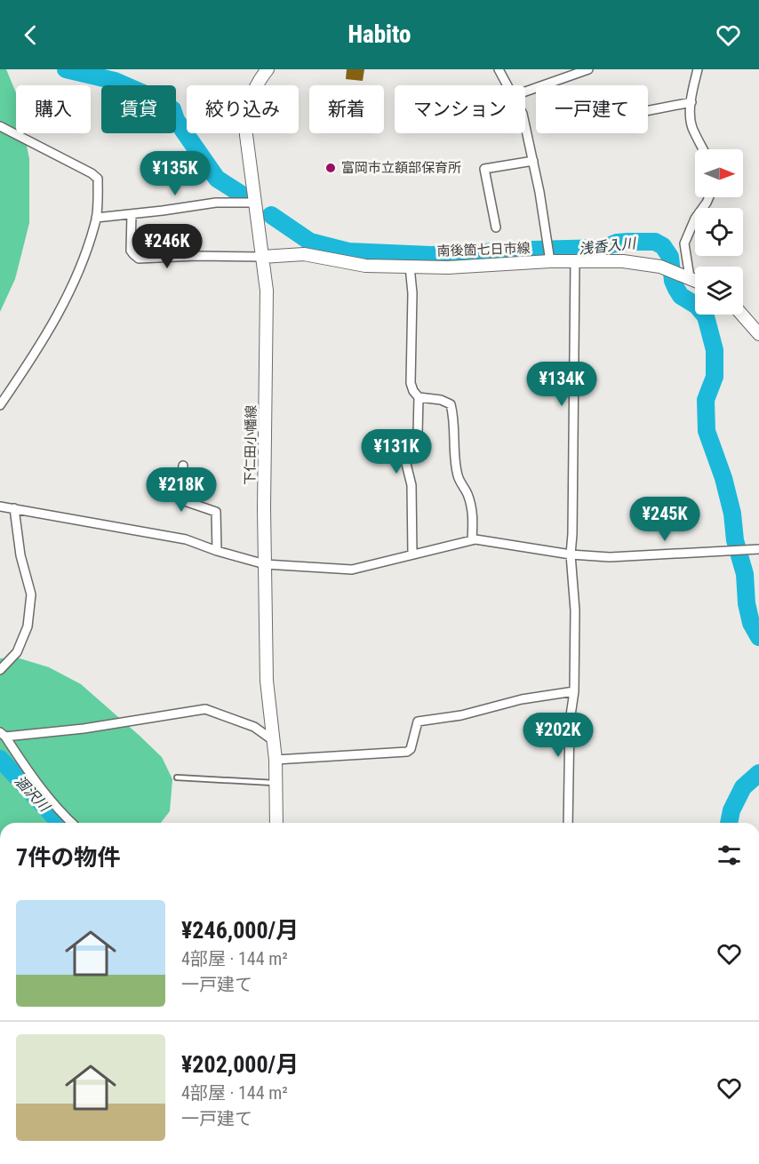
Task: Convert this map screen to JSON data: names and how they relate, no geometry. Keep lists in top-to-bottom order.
{
  "streets": {
    "main road": ["南後箇七日市線", "下仁田小幡線"]
  },
  "crossings": [
    ["南後箇七日市線", "下仁田小幡線"]
  ],
  "water": ["浅香入川", "涸沢川"],
  "places": ["富岡市立額部保育所"],
  "north": "right",
  "page": {
    "header": "Habito",
    "chip": [
      "購入",
      "賃貸",
      "絞り込み",
      "新着",
      "マンション",
      "一戸建て"
    ],
    "price": [
      "¥135K",
      "¥246K",
      "¥134K",
      "¥131K",
      "¥218K",
      "¥245K",
      "¥202K"
    ],
    "heading": "7件の物件",
    "list": [
      {
        "name": "¥246,000/月",
        "note": "4部屋 · 144 m² · 一戸建て"
      },
      {
        "name": "¥202,000/月",
        "note": "4部屋 · 144 m² · 一戸建て"
      }
    ]
  }
}
